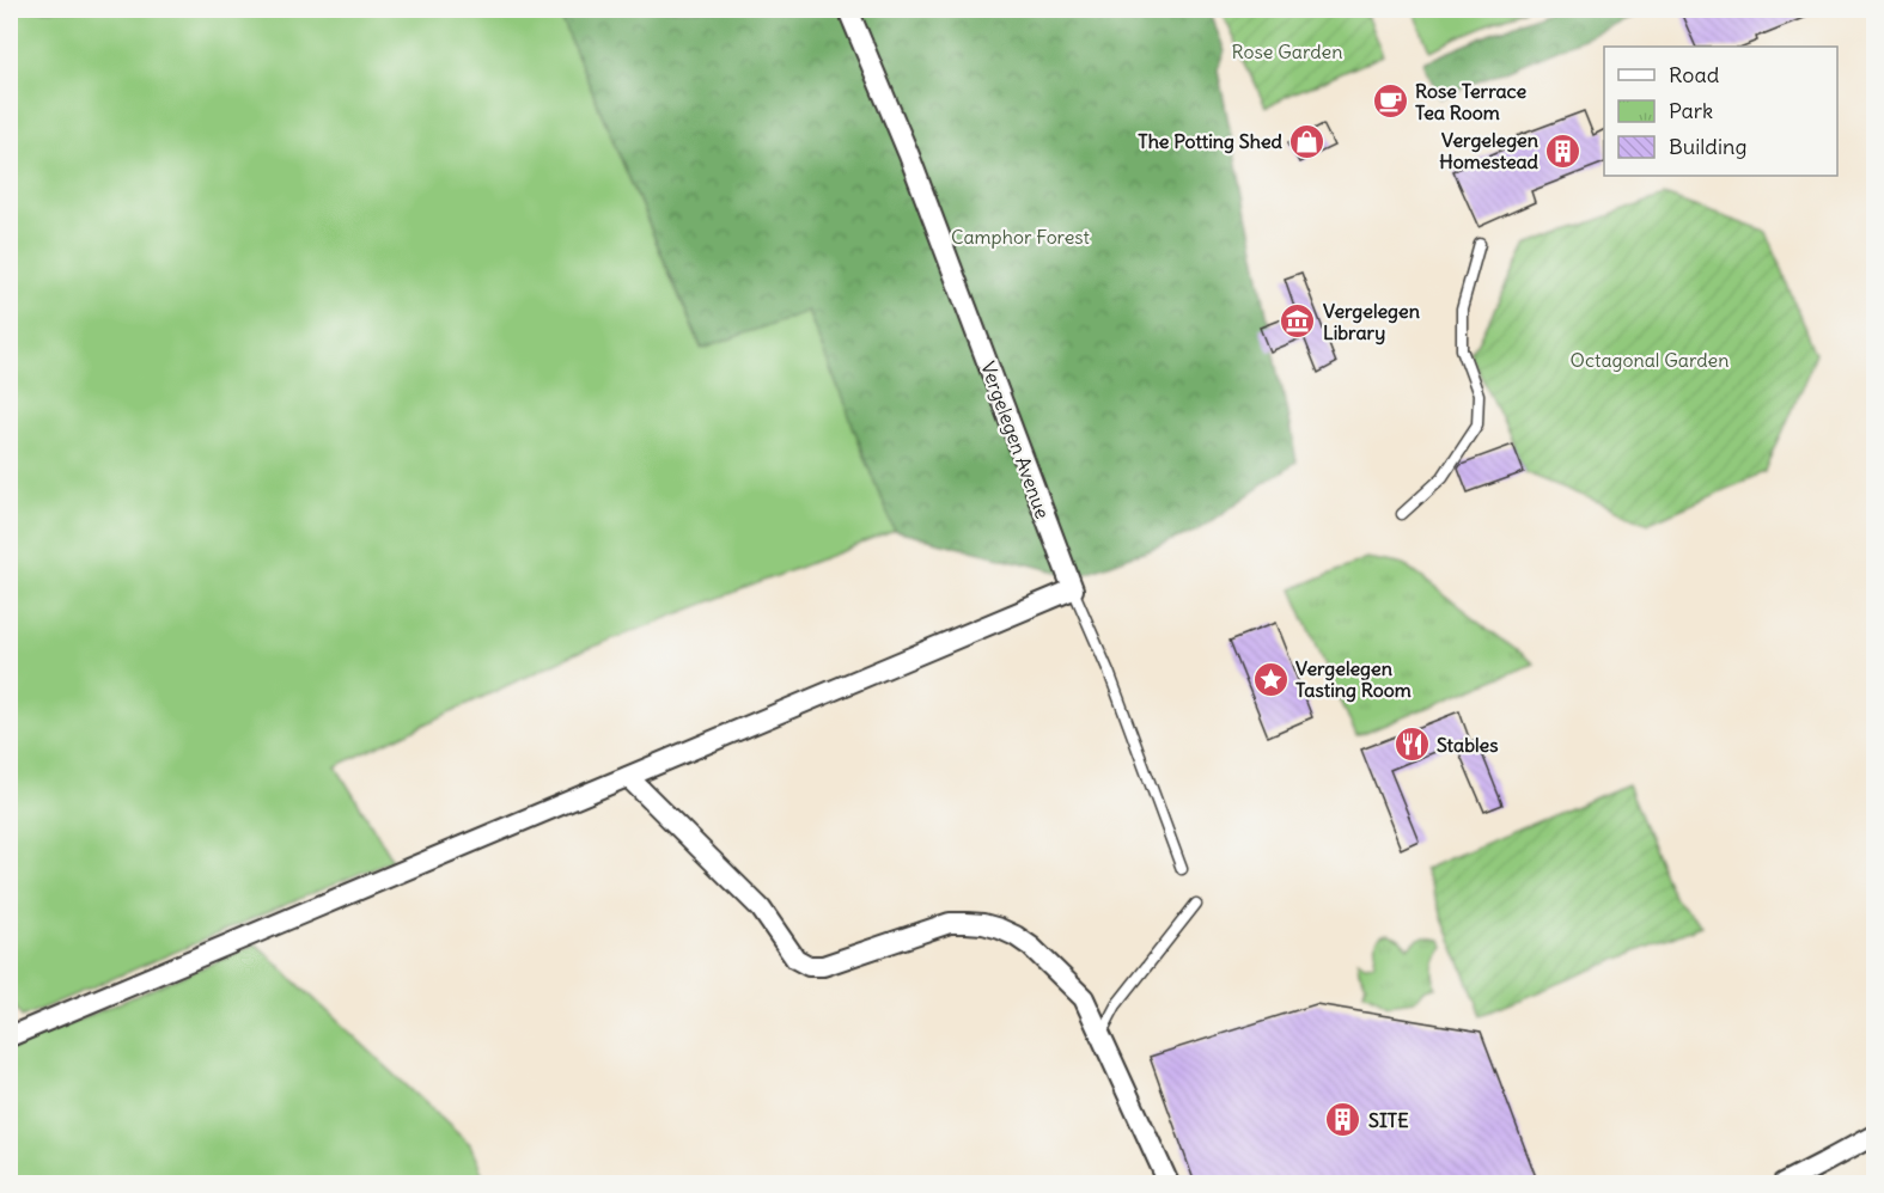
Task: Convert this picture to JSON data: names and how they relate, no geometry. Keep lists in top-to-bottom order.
{
  "streets": {
    "street": ["Vergelegen Avenue"]
  },
  "parks": ["Rose Garden", "Camphor Forest", "Octagonal Garden"],
  "places": {
    "cafe": ["Rose Terrace Tea Room"],
    "shop": ["The Potting Shed"],
    "building": ["Vergelegen Homestead", "SITE"],
    "museum": ["Vergelegen Library"],
    "place": ["Vergelegen Tasting Room"],
    "restaurant": ["Stables"]
  },
  "legend": ["Road", "Park", "Building"]
}
